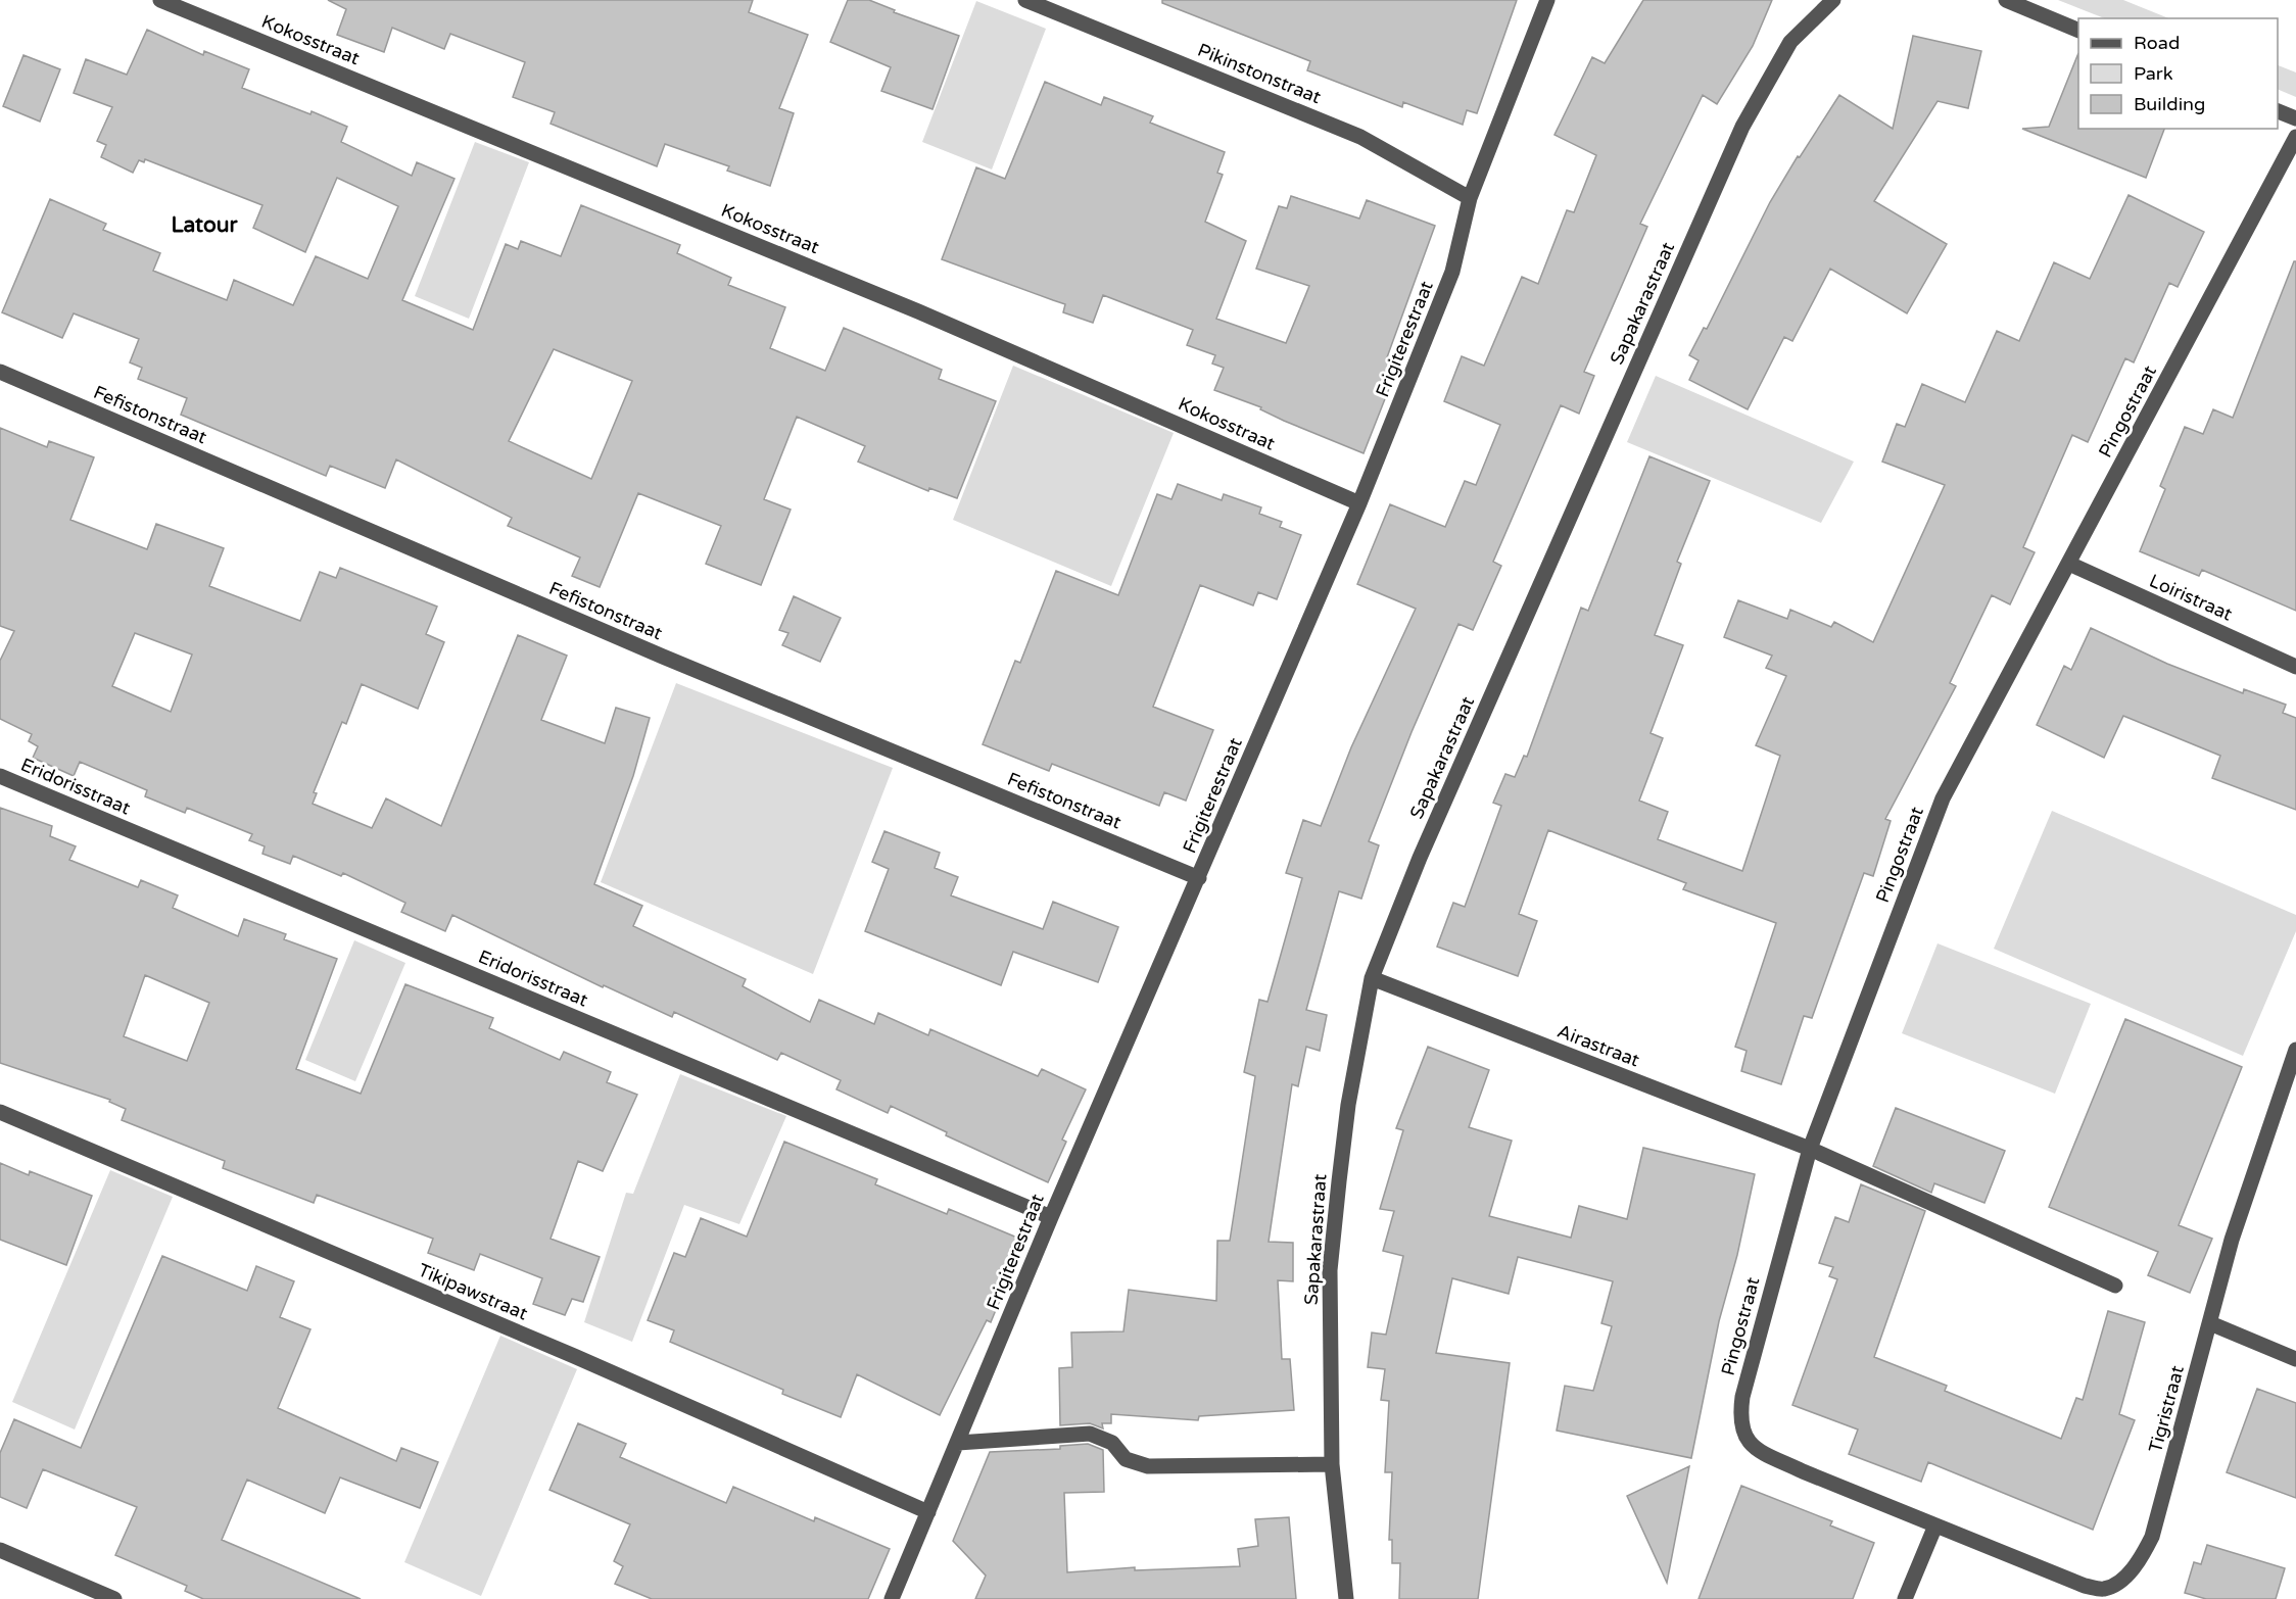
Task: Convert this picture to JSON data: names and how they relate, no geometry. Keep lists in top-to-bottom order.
{
  "streets": {
    "street": [
      "Kokosstraat",
      "Pikinstonstraat",
      "Sapakarastraat",
      "Frigiterestraat",
      "Pingostraat",
      "Fefistonstraat",
      "Loiristraat",
      "Eridorisstraat",
      "Airastraat",
      "Tikipawstraat",
      "Tigristraat"
    ]
  },
  "crossings": [
    ["Kokosstraat", "Frigiterestraat"],
    ["Pikinstonstraat", "Frigiterestraat"],
    ["Sapakarastraat", "Airastraat"],
    ["Frigiterestraat", "Fefistonstraat"],
    ["Frigiterestraat", "Eridorisstraat"],
    ["Frigiterestraat", "Tikipawstraat"],
    ["Pingostraat", "Loiristraat"],
    ["Pingostraat", "Airastraat"],
    ["Pingostraat", "Tigristraat"]
  ],
  "districts": ["Latour"],
  "legend": ["Road", "Park", "Building"]
}
